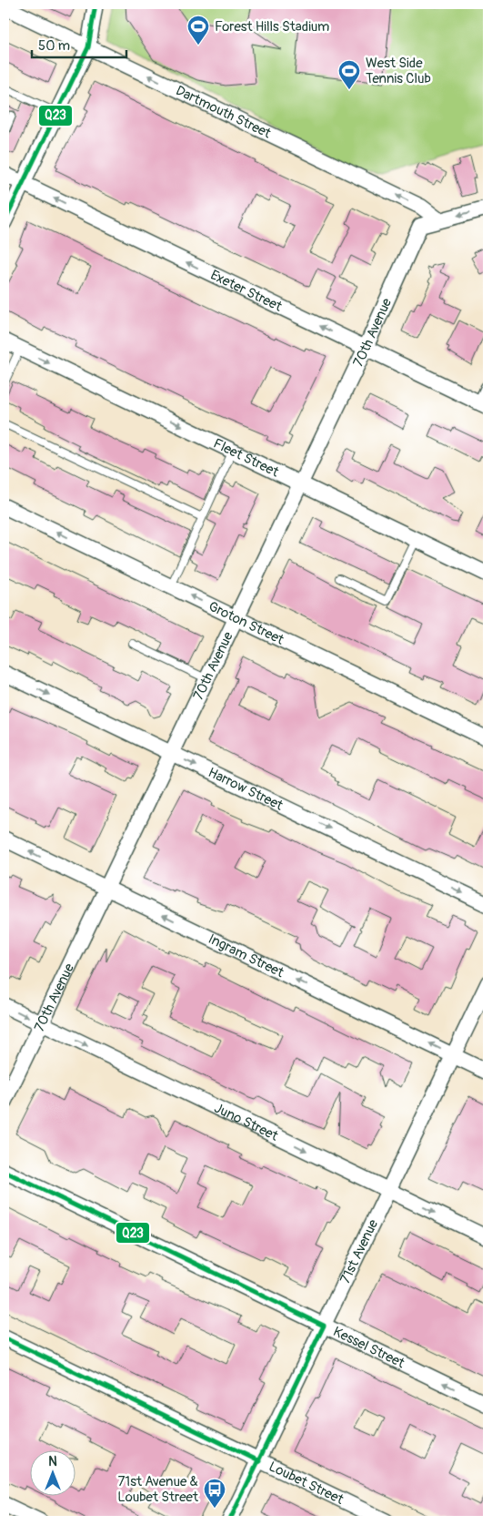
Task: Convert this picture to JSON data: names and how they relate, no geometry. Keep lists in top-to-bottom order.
{
  "streets": {
    "street": [
      "Dartmouth Street",
      "Exeter Street",
      "70th Avenue",
      "Fleet Street",
      "Groton Street",
      "Harrow Street",
      "Ingram Street",
      "Juno Street",
      "71st Avenue",
      "Kessel Street",
      "Loubet Street"
    ]
  },
  "crossings": [
    ["Dartmouth Street", "70th Avenue"],
    ["Exeter Street", "70th Avenue"],
    ["70th Avenue", "Fleet Street"],
    ["70th Avenue", "Groton Street"],
    ["70th Avenue", "Harrow Street"],
    ["70th Avenue", "Ingram Street"],
    ["70th Avenue", "Juno Street"],
    ["Ingram Street", "71st Avenue"],
    ["Juno Street", "71st Avenue"],
    ["71st Avenue", "Kessel Street"],
    ["71st Avenue", "Loubet Street"]
  ],
  "one_way": [
    "Dartmouth Street",
    "Exeter Street",
    "Fleet Street",
    "Groton Street",
    "Harrow Street",
    "Ingram Street",
    "Juno Street"
  ],
  "places": {
    "sports": ["Forest Hills Stadium", "West Side Tennis Club"],
    "bus stop": ["71st Avenue & Loubet Street"]
  },
  "lines": ["transit line Q23"],
  "scale_bar": "50 m",
  "north": "top"
}
